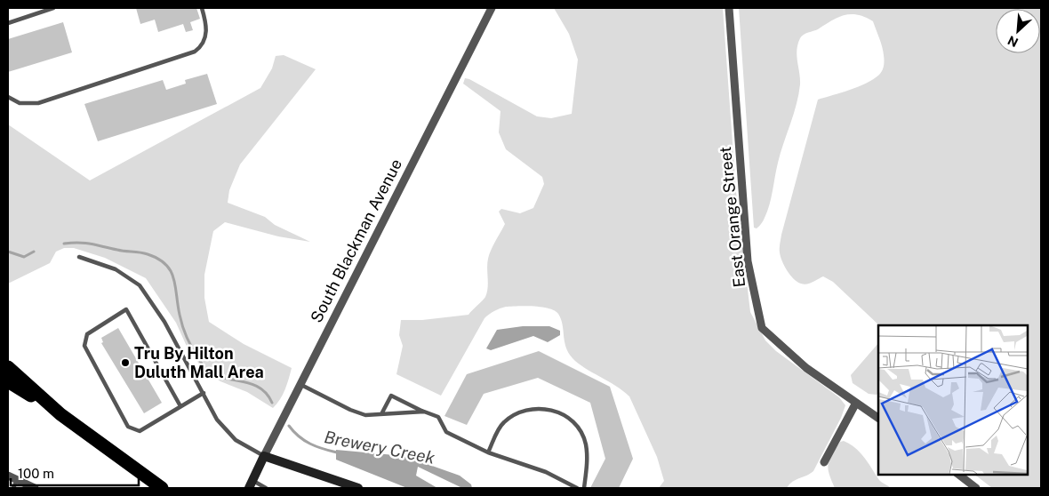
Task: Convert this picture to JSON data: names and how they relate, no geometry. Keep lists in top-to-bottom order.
{
  "streets": {
    "street": ["East Orange Street", "South Blackman Avenue"]
  },
  "water": ["Brewery Creek"],
  "places": ["Tru By Hilton Duluth Mall Area"],
  "scale_bar": "100 m",
  "north": "bottom left"
}
